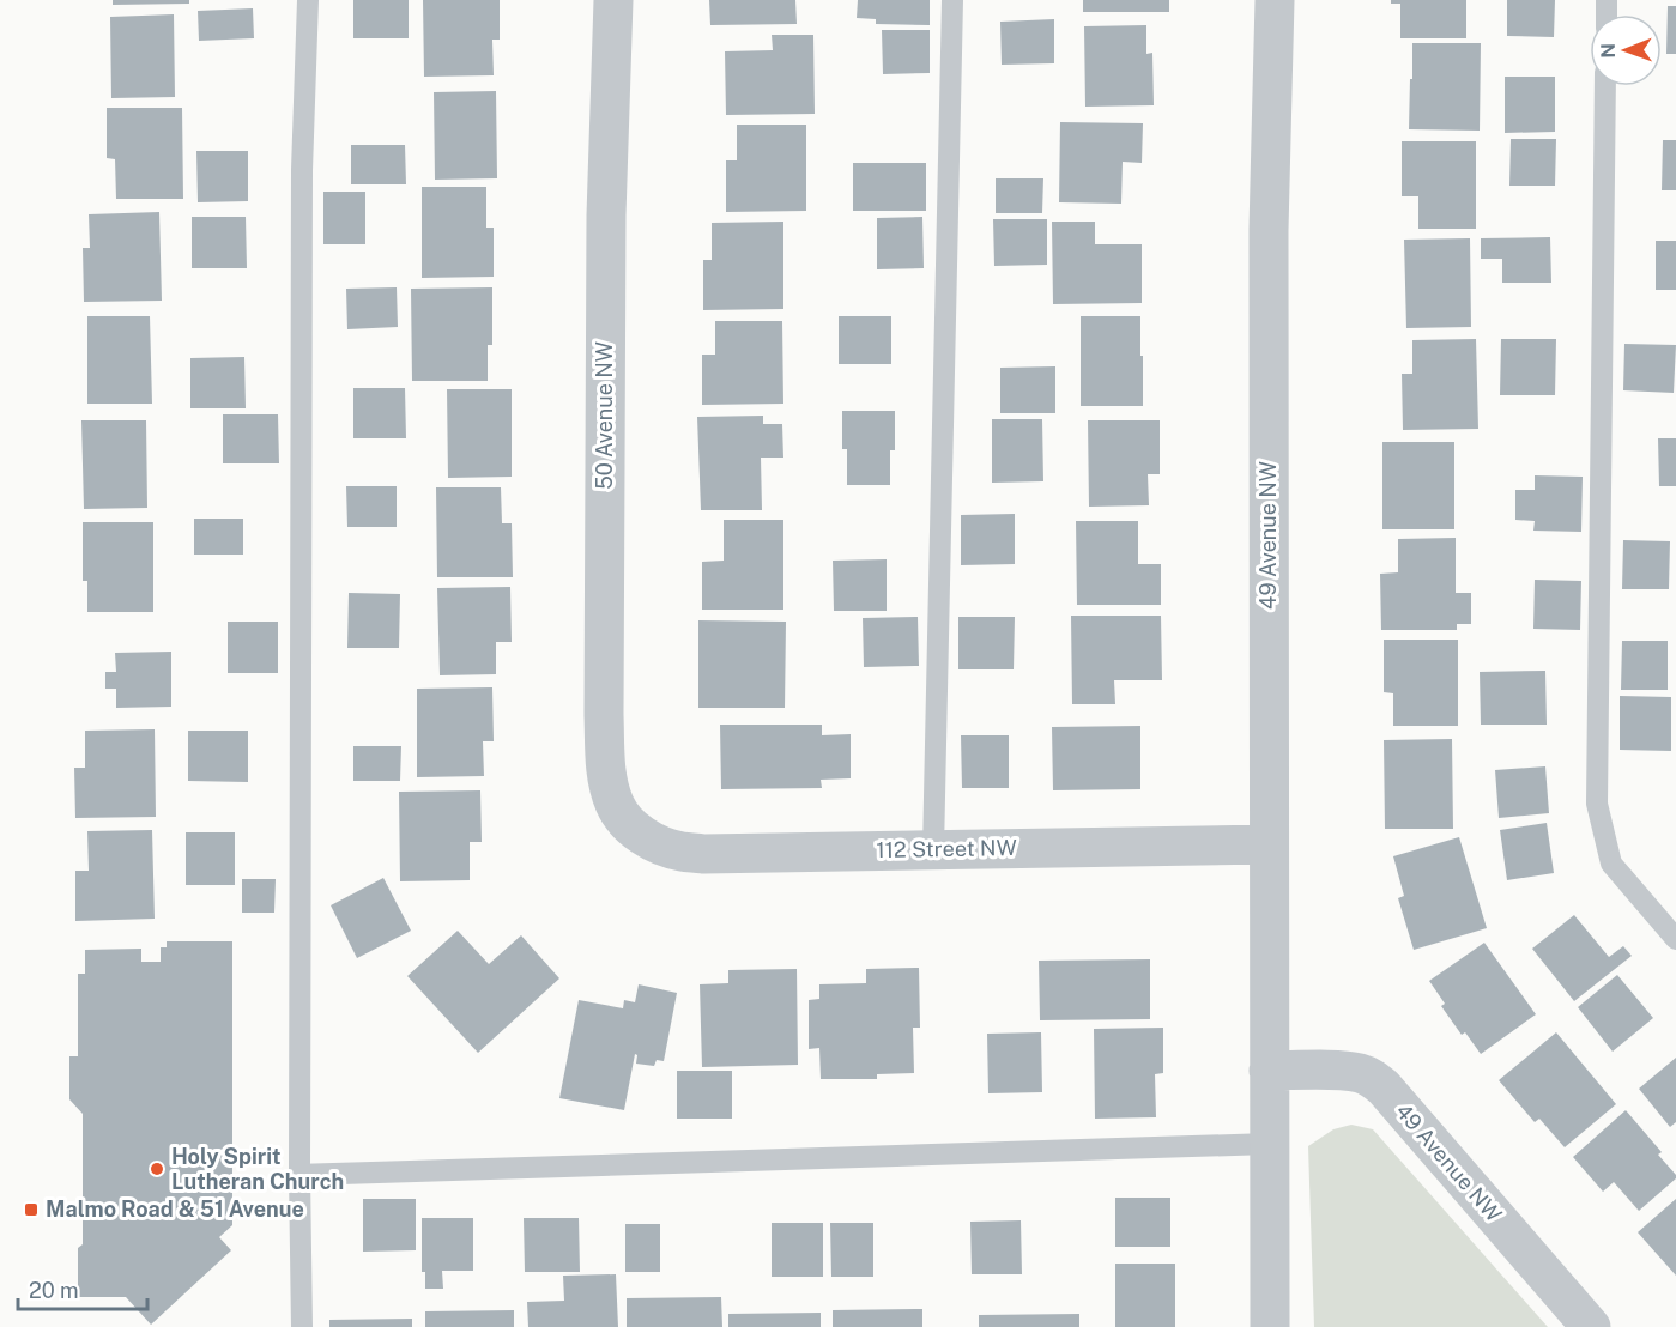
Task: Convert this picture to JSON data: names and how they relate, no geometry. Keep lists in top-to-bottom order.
{
  "streets": {
    "street": ["50 Avenue NW", "49 Avenue NW", "112 Street NW"]
  },
  "crossings": [
    ["50 Avenue NW", "112 Street NW"],
    ["49 Avenue NW", "112 Street NW"]
  ],
  "places": {
    "other": ["Holy Spirit Lutheran Church"],
    "transit": ["Malmo Road & 51 Avenue"]
  },
  "scale_bar": "20 m",
  "north": "left"
}
